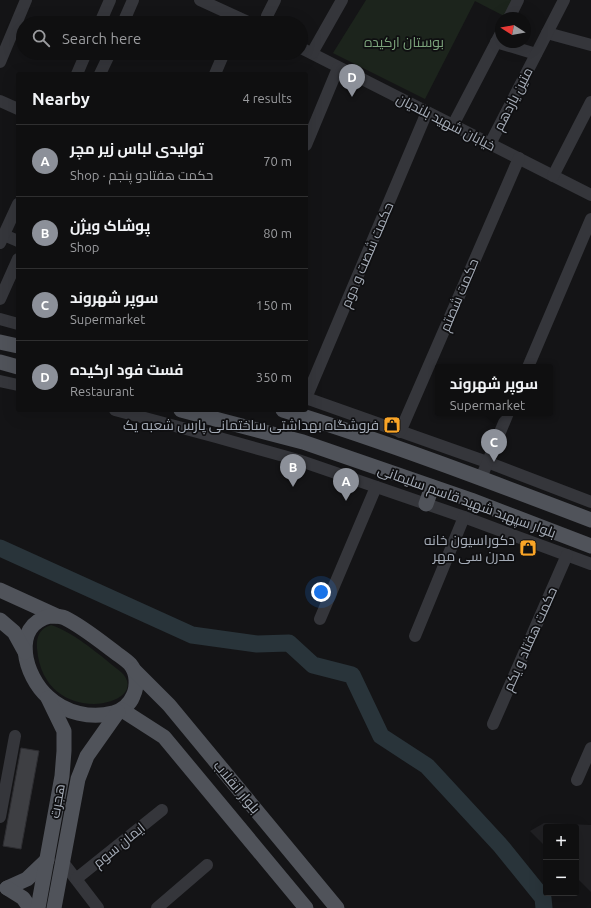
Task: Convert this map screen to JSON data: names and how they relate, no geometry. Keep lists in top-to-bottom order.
{
  "streets": {
    "main road": ["بلوار سپهبد شهید قاسم سلیمانی", "بلوار انقلاب", "هجرت"],
    "street": [
      "متین یازدهم",
      "خیابان شهید بلندیان",
      "حکمت شصت و دوم",
      "حکمت شصتم",
      "حکمت هفتاد و یکم",
      "ایمان سوم"
    ]
  },
  "crossings": [
    ["متین یازدهم", "خیابان شهید بلندیان"],
    ["خیابان شهید بلندیان", "حکمت شصت و دوم"],
    ["خیابان شهید بلندیان", "حکمت شصتم"],
    ["بلوار انقلاب", "هجرت"]
  ],
  "parks": ["بوستان ارکیده"],
  "places": {
    "shop": ["فروشگاه بهداشتی ساختمانی پارس شعبه یک", "دکوراسیون خانه مدرن سی مهر"]
  },
  "north": "left",
  "page": {
    "search": "Search here",
    "pins": [
      "D",
      "C",
      "B",
      "A"
    ],
    "heading": ["Nearby", "4 results"],
    "list": [
      {
        "mark": "A",
        "name": "تولیدی لباس زیر مچر",
        "note": "Shop · حکمت هفتادو پنجم",
        "value": "70 m"
      },
      {
        "mark": "B",
        "name": "پوشاک ویژن",
        "note": "Shop",
        "value": "80 m"
      },
      {
        "mark": "C",
        "name": "سوپر شهروند",
        "note": "Supermarket",
        "value": "150 m"
      },
      {
        "mark": "D",
        "name": "فست فود ارکیده",
        "note": "Restaurant",
        "value": "350 m"
      }
    ],
    "popup": ["سوپر شهروند", "Supermarket"],
    "map_buttons": ["+", "−"]
  }
}
